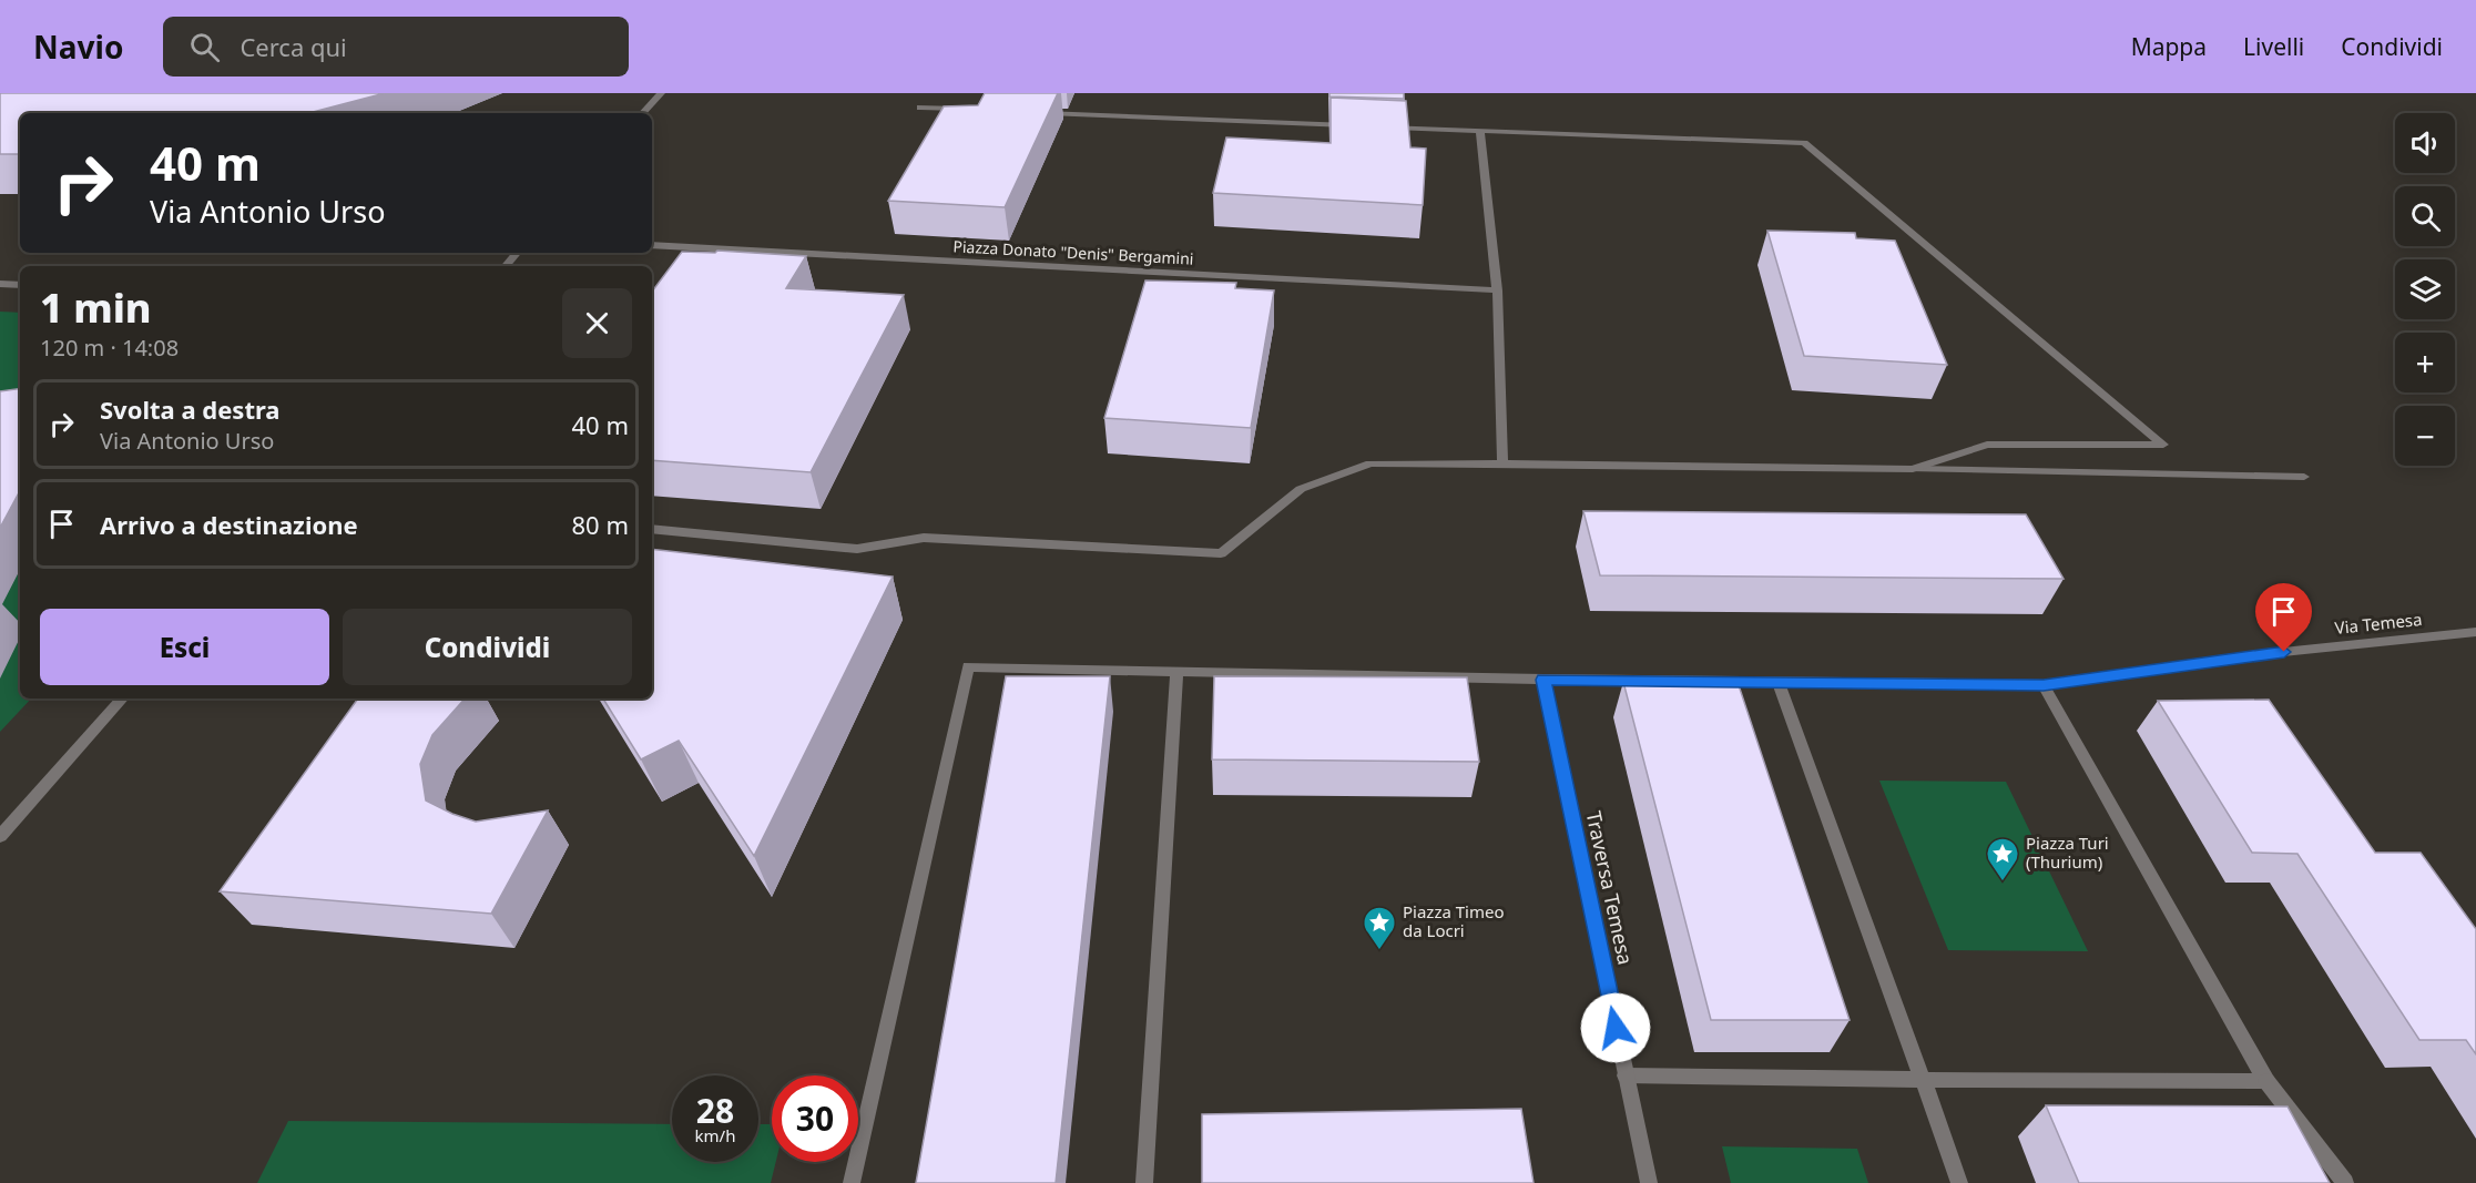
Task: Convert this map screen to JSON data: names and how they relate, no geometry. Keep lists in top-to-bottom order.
{
  "streets": {
    "street": ["Piazza Donato \"Denis\" Bergamini", "Via Temesa", "Traversa Temesa"]
  },
  "crossings": [
    ["Via Temesa", "Traversa Temesa"]
  ],
  "places": {
    "place": ["Piazza Turi (Thurium)", "Piazza Timeo da Locri"]
  },
  "page": {
    "header": "Navio",
    "search": "Cerca qui",
    "nav": ["Mappa", "Livelli", "Condividi"],
    "map_buttons": ["+", "−"],
    "turn": ["40 m", "Via Antonio Urso"],
    "heading": ["1 min", "120 m · 14:08"],
    "list": [
      {
        "name": "Svolta a destra",
        "note": "Via Antonio Urso",
        "value": "40 m"
      },
      {
        "name": "Arrivo a destinazione",
        "value": "80 m"
      }
    ],
    "buttons": ["Esci", "Condividi"],
    "speed": "28 km/h",
    "limit": "30"
  }
}
